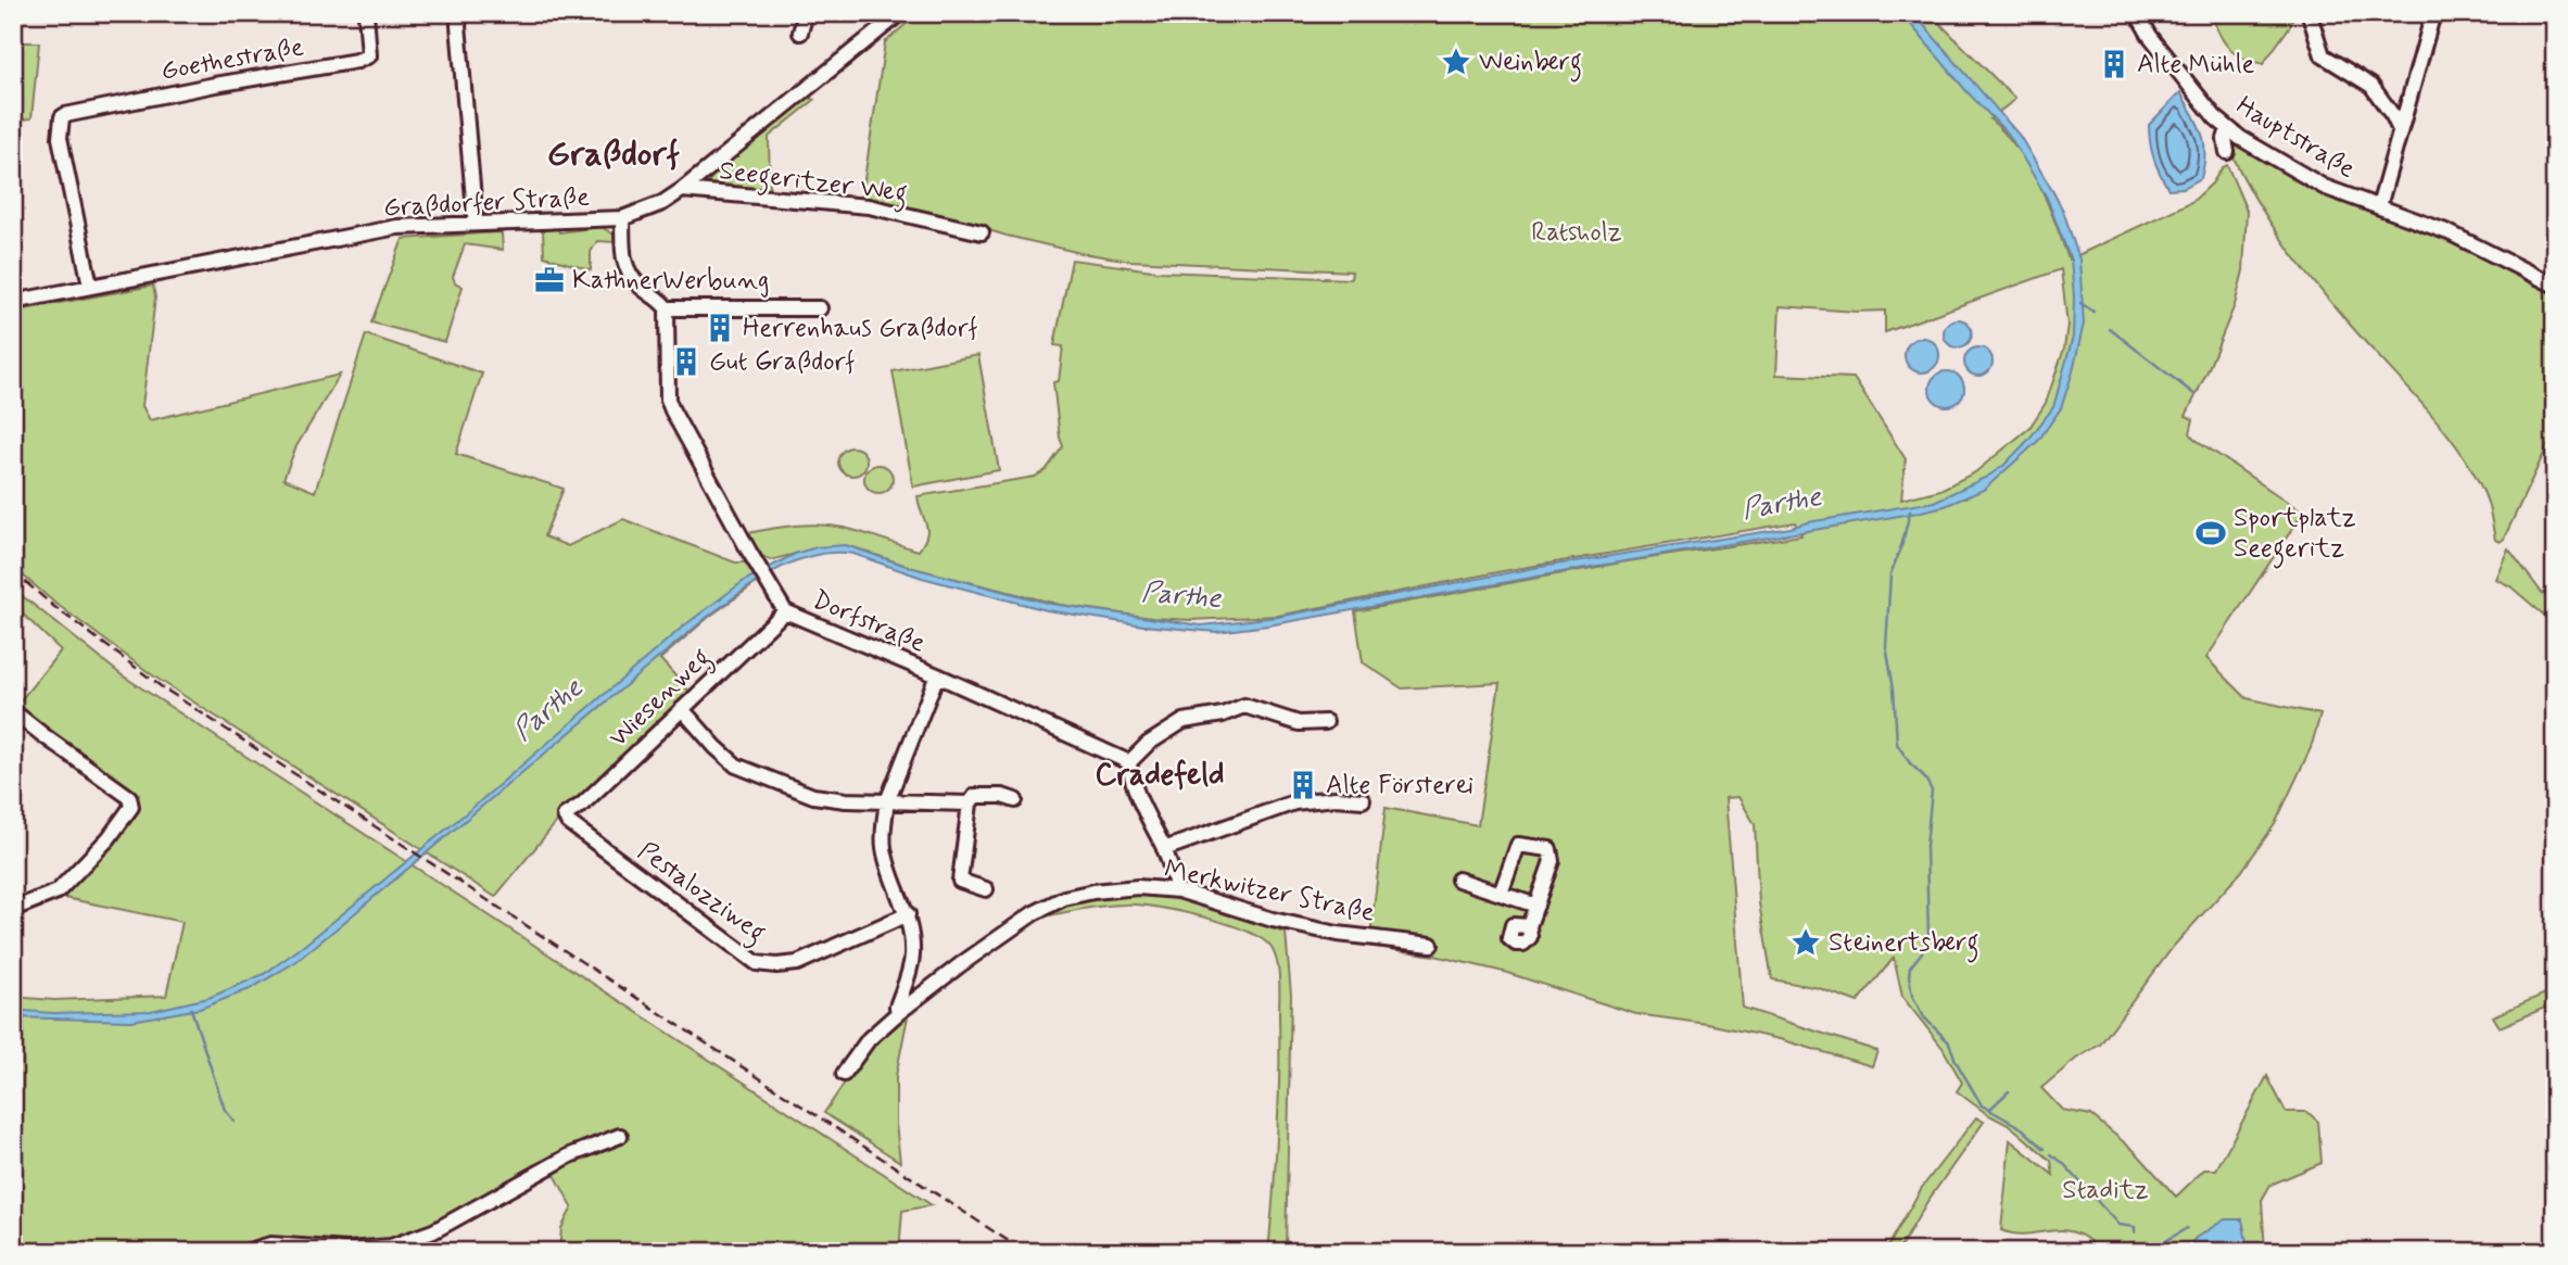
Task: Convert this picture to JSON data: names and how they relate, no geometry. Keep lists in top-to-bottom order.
{
  "streets": {
    "street": [
      "Goethestraße",
      "Hauptstraße",
      "Seegeritzer Weg",
      "Graßdorfer Straße",
      "Dorfstraße",
      "Wiesenweg",
      "Merkwitzer Straße",
      "Pestalozziweg"
    ]
  },
  "crossings": [
    ["Goethestraße", "Graßdorfer Straße"],
    ["Seegeritzer Weg", "Graßdorfer Straße"],
    ["Dorfstraße", "Wiesenweg"],
    ["Wiesenweg", "Pestalozziweg"]
  ],
  "districts": ["Graßdorf", "Cradefeld"],
  "water": ["Parthe"],
  "parks": ["Ratsholz", "Staditz"],
  "places": {
    "place": ["Weinberg", "Steinertsberg"],
    "building": [
      "Alte Mühle",
      "Herrenhaus Graßdorf",
      "Gut Graßdorf",
      "Alte Försterei"
    ],
    "office": ["KathnerWerbung"],
    "sports": ["Sportplatz Seegeritz"]
  }
}
